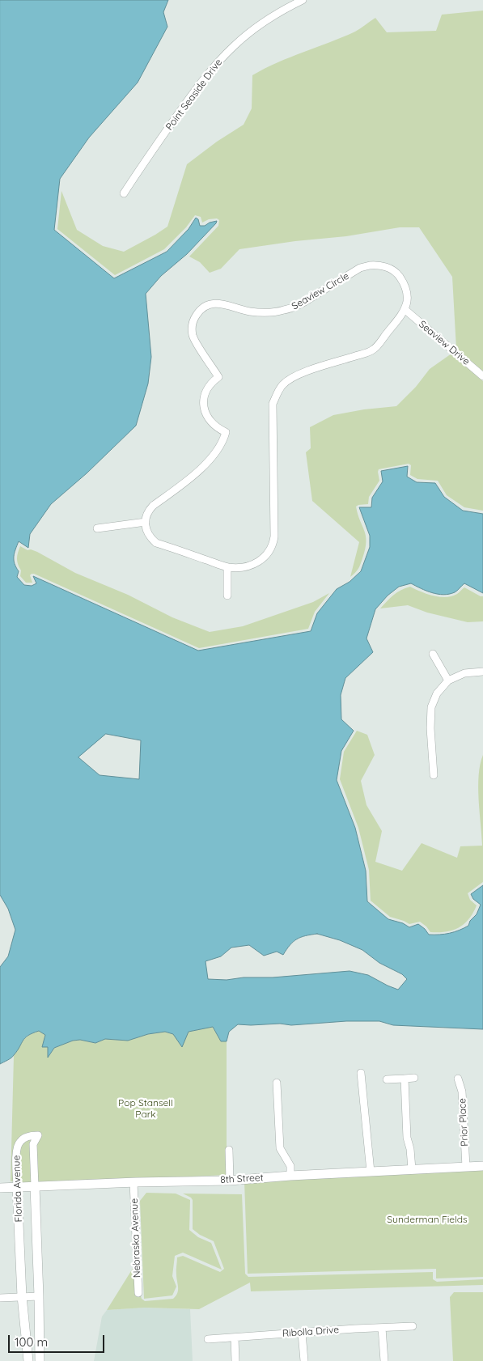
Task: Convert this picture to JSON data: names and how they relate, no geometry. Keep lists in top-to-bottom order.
{
  "streets": {
    "street": [
      "Point Seaside Drive",
      "Seaview Circle",
      "Seaview Drive",
      "Prior Place",
      "8th Street",
      "Florida Avenue",
      "Nebraska Avenue",
      "Ribolla Drive"
    ]
  },
  "crossings": [
    ["Seaview Circle", "Seaview Drive"],
    ["Prior Place", "8th Street"],
    ["8th Street", "Florida Avenue"],
    ["8th Street", "Nebraska Avenue"]
  ],
  "parks": ["Pop Stansell Park", "Sunderman Fields"],
  "scale_bar": "100 m"
}
